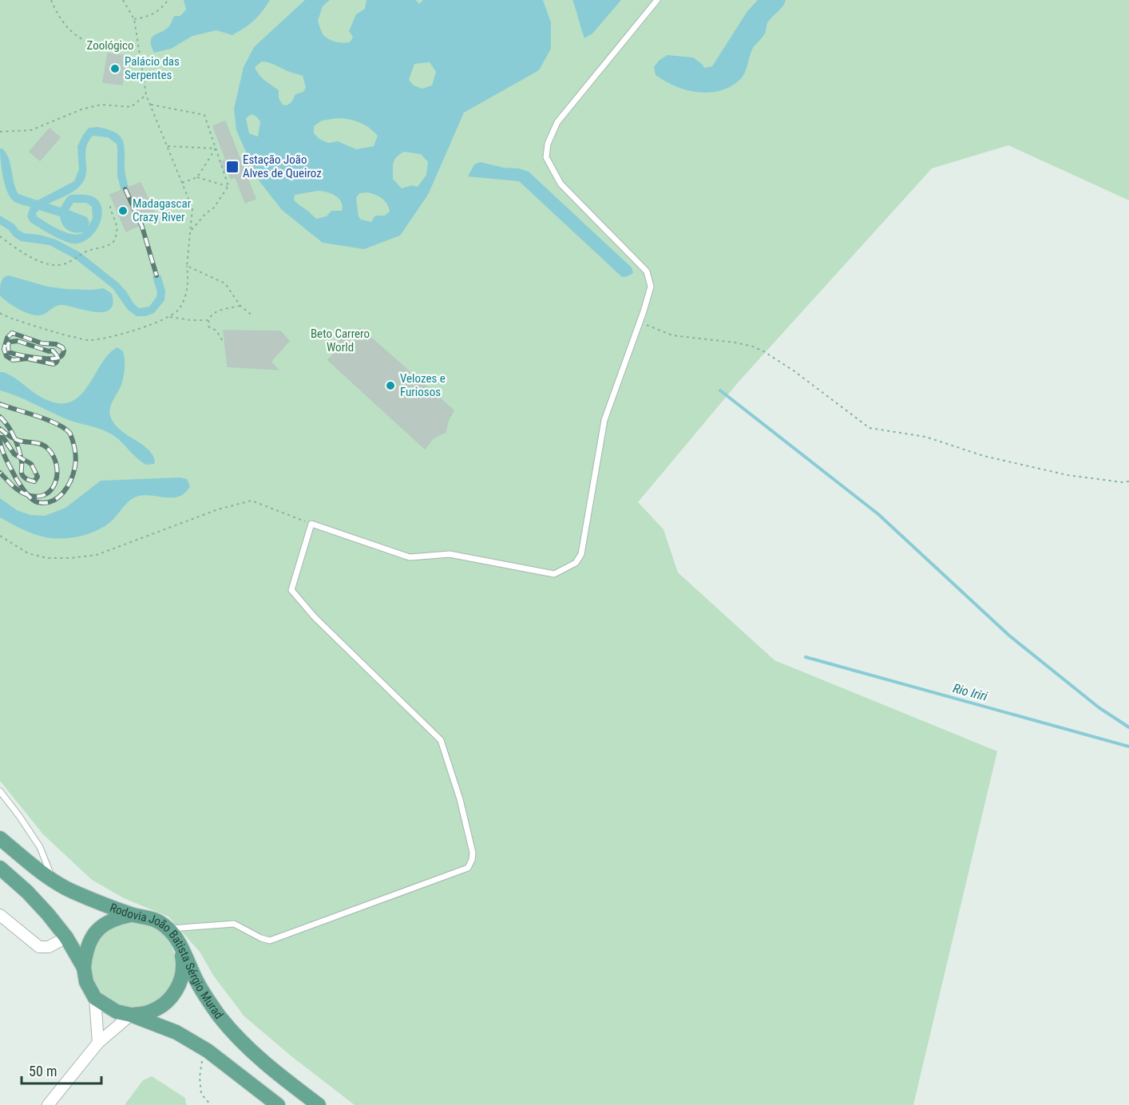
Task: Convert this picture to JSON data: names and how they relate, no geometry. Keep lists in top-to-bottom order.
{
  "streets": {
    "main road": ["Rodovia João Batista Sérgio Murad"]
  },
  "water": ["Rio Iriri"],
  "parks": ["Zoológico", "Beto Carrero World"],
  "places": {
    "other": ["Palácio das Serpentes", "Madagascar Crazy River", "Velozes e Furiosos"],
    "transit": ["Estação João Alves de Queiroz"]
  },
  "scale_bar": "50 m"
}
